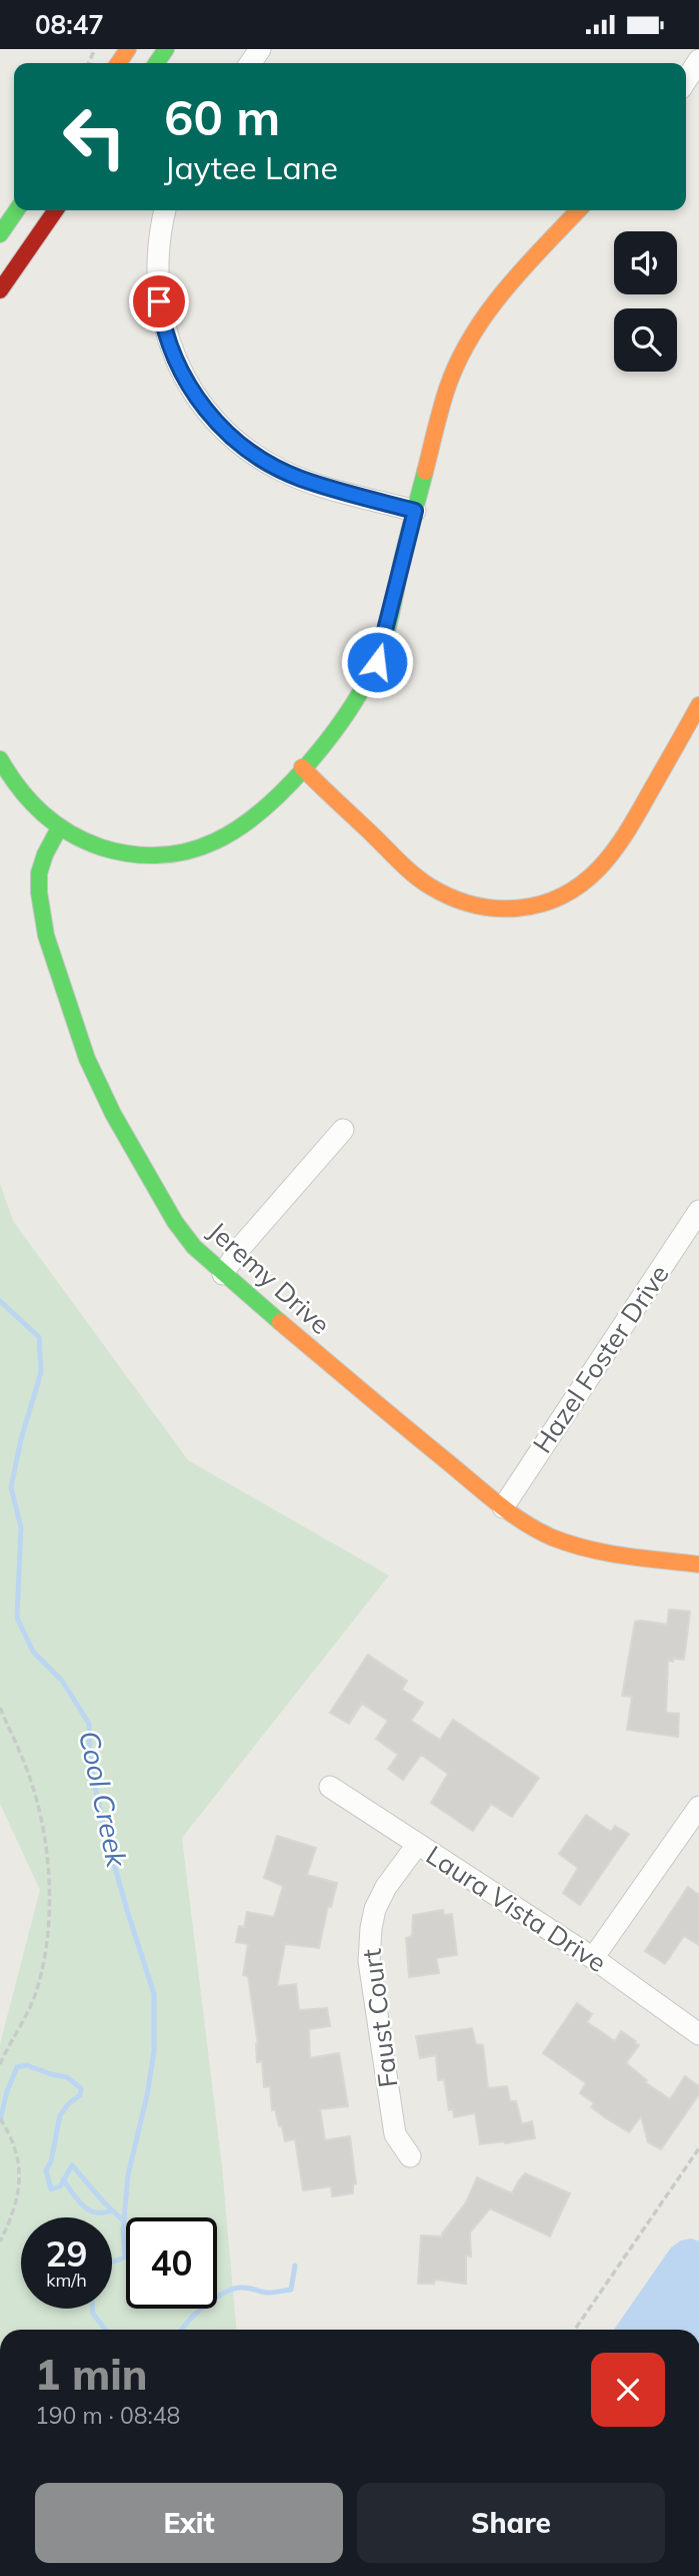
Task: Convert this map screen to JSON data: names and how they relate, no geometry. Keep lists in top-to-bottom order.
{
  "streets": {
    "street": [
      "Jeremy Drive",
      "Hazel Foster Drive",
      "Laura Vista Drive",
      "Faust Court"
    ]
  },
  "crossings": [
    ["Jeremy Drive", "Hazel Foster Drive"],
    ["Laura Vista Drive", "Faust Court"]
  ],
  "water": ["Cool Creek"],
  "page": {
    "status": "08:47",
    "turn": ["60 m", "Jaytee Lane"],
    "speed": "29 km/h",
    "limit": "40",
    "heading": ["1 min", "190 m · 08:48"],
    "buttons": ["Exit", "Share"]
  }
}
